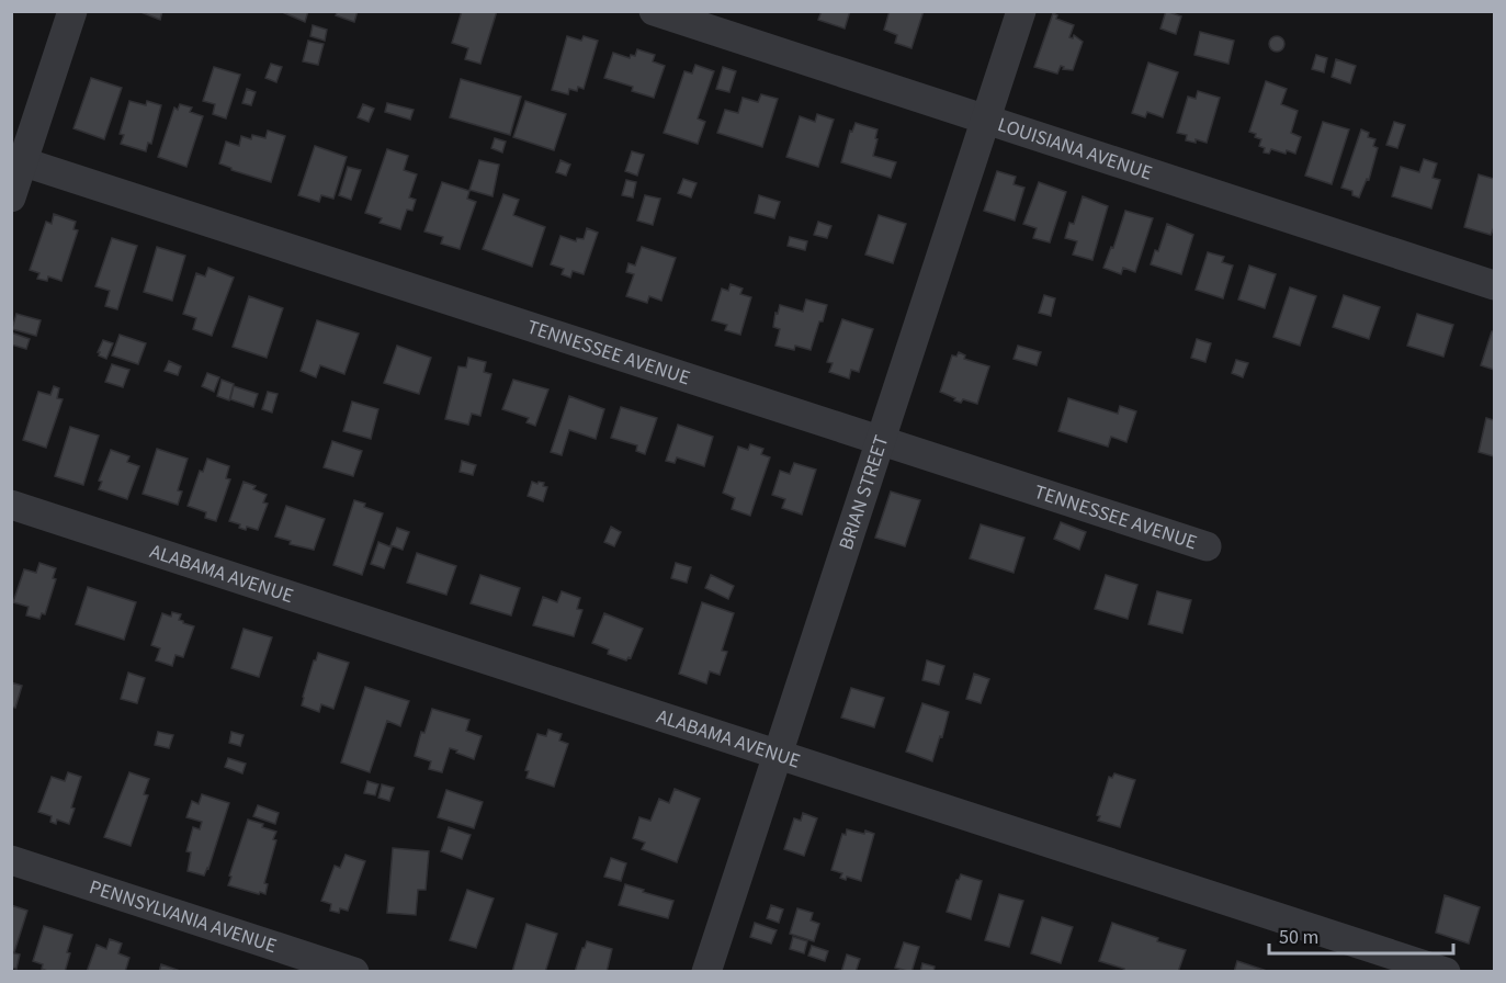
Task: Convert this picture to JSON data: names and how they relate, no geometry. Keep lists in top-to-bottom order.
{
  "streets": {
    "street": [
      "LOUISIANA AVENUE",
      "TENNESSEE AVENUE",
      "BRIAN STREET",
      "ALABAMA AVENUE",
      "PENNSYLVANIA AVENUE"
    ]
  },
  "crossings": [
    ["LOUISIANA AVENUE", "BRIAN STREET"],
    ["TENNESSEE AVENUE", "BRIAN STREET"],
    ["BRIAN STREET", "ALABAMA AVENUE"]
  ],
  "scale_bar": "50 m"
}
